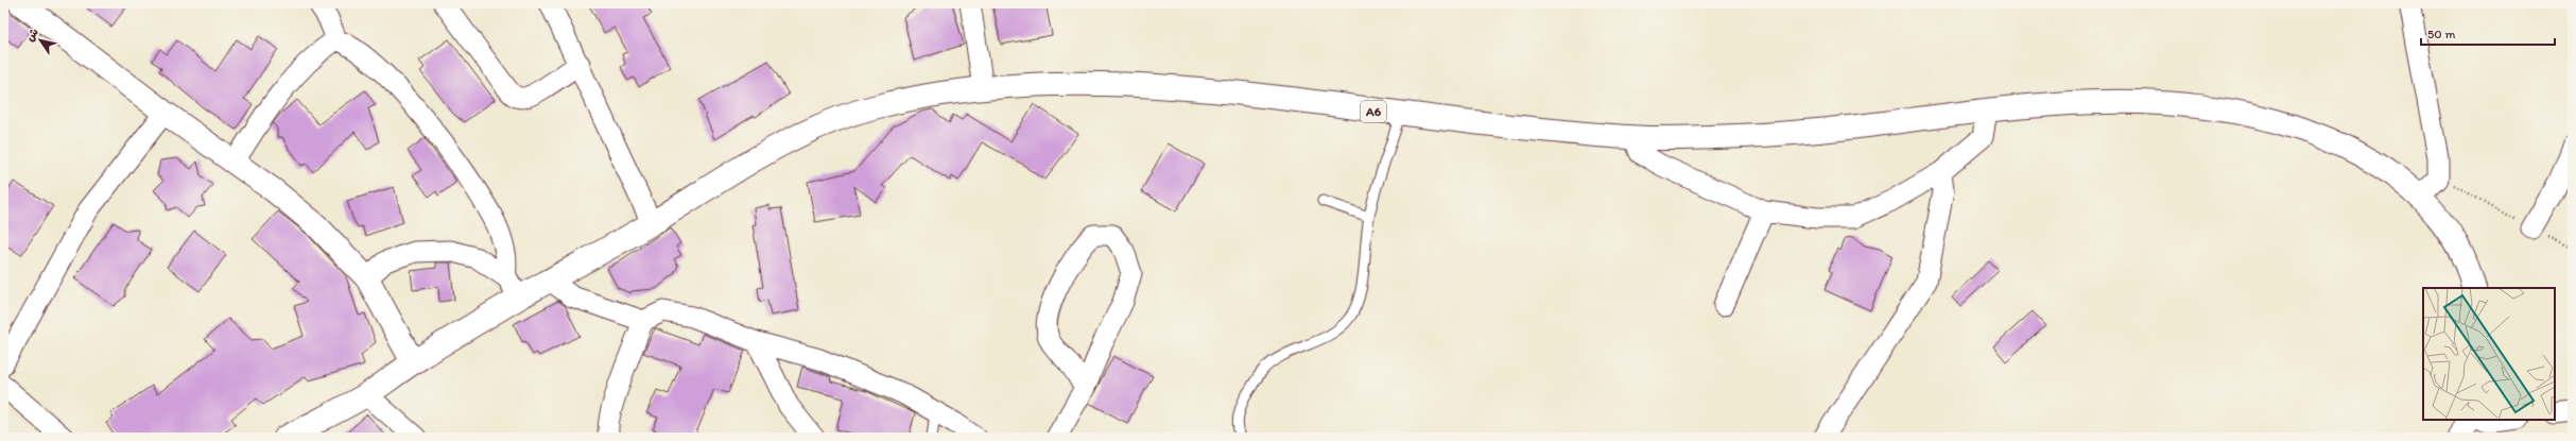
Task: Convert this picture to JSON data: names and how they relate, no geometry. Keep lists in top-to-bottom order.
{
  "streets": {
    "main road": ["A6"]
  },
  "scale_bar": "50 m",
  "north": "top left"
}
